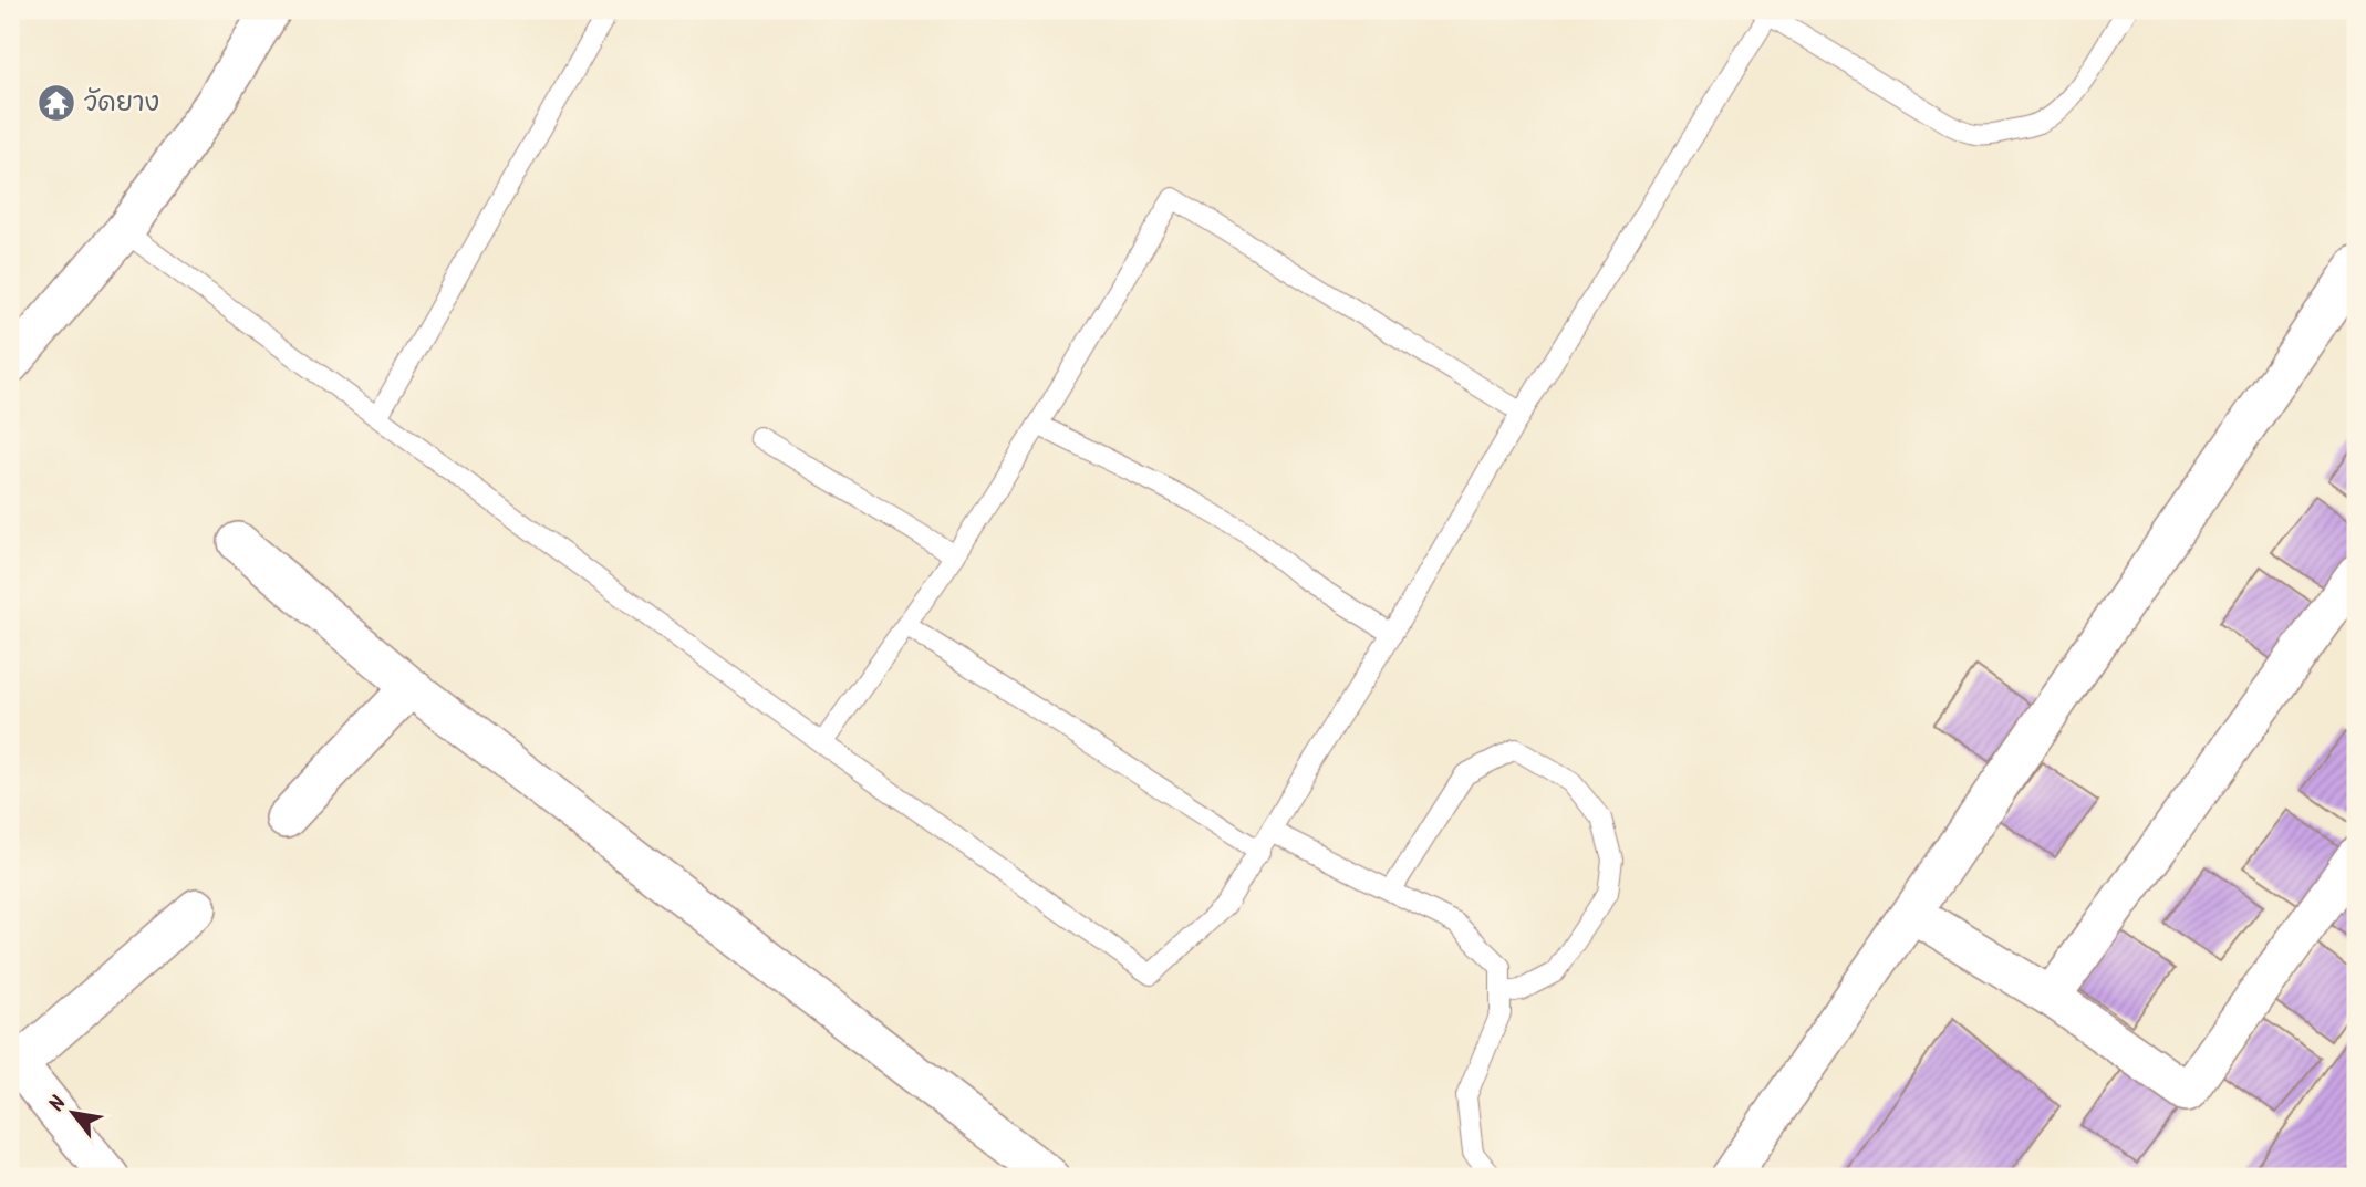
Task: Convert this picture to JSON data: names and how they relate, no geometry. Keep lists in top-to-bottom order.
{
  "places": {
    "temple": ["วัดยาง"]
  },
  "north": "top left"
}
